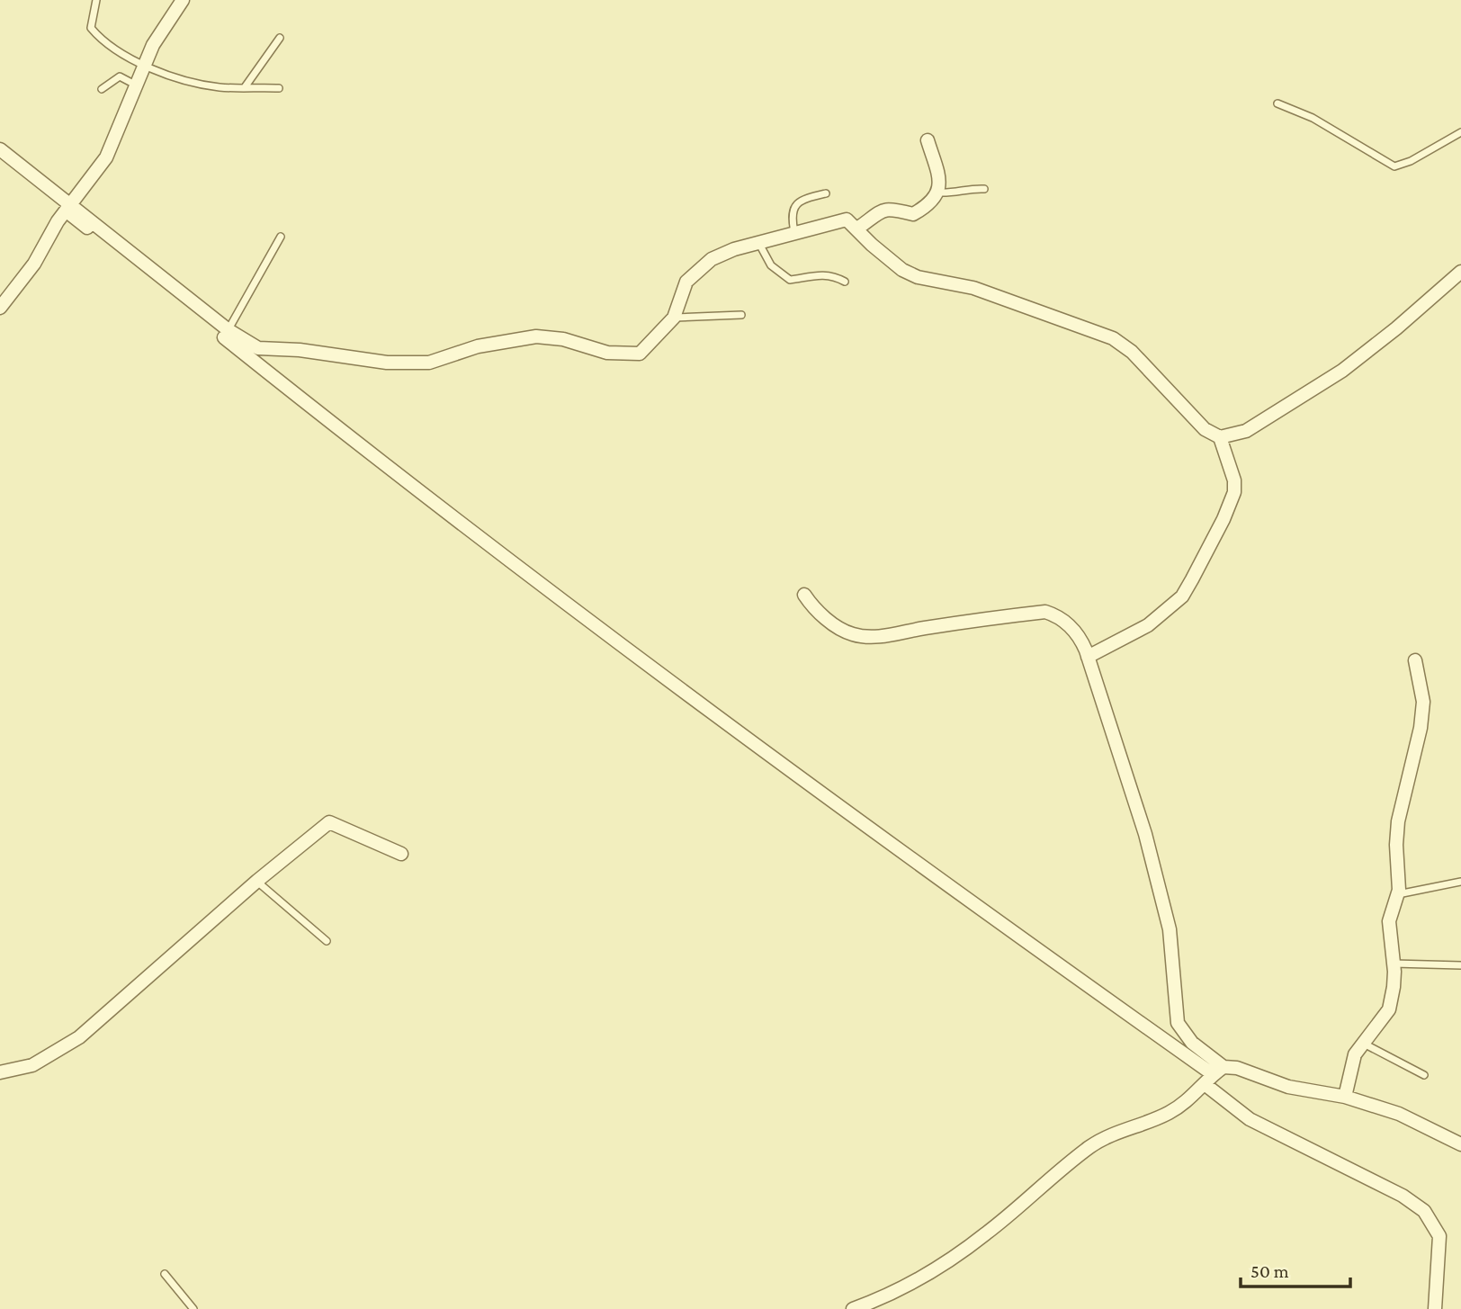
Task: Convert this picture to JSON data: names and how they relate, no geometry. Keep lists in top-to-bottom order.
{
  "scale_bar": "50 m"
}
